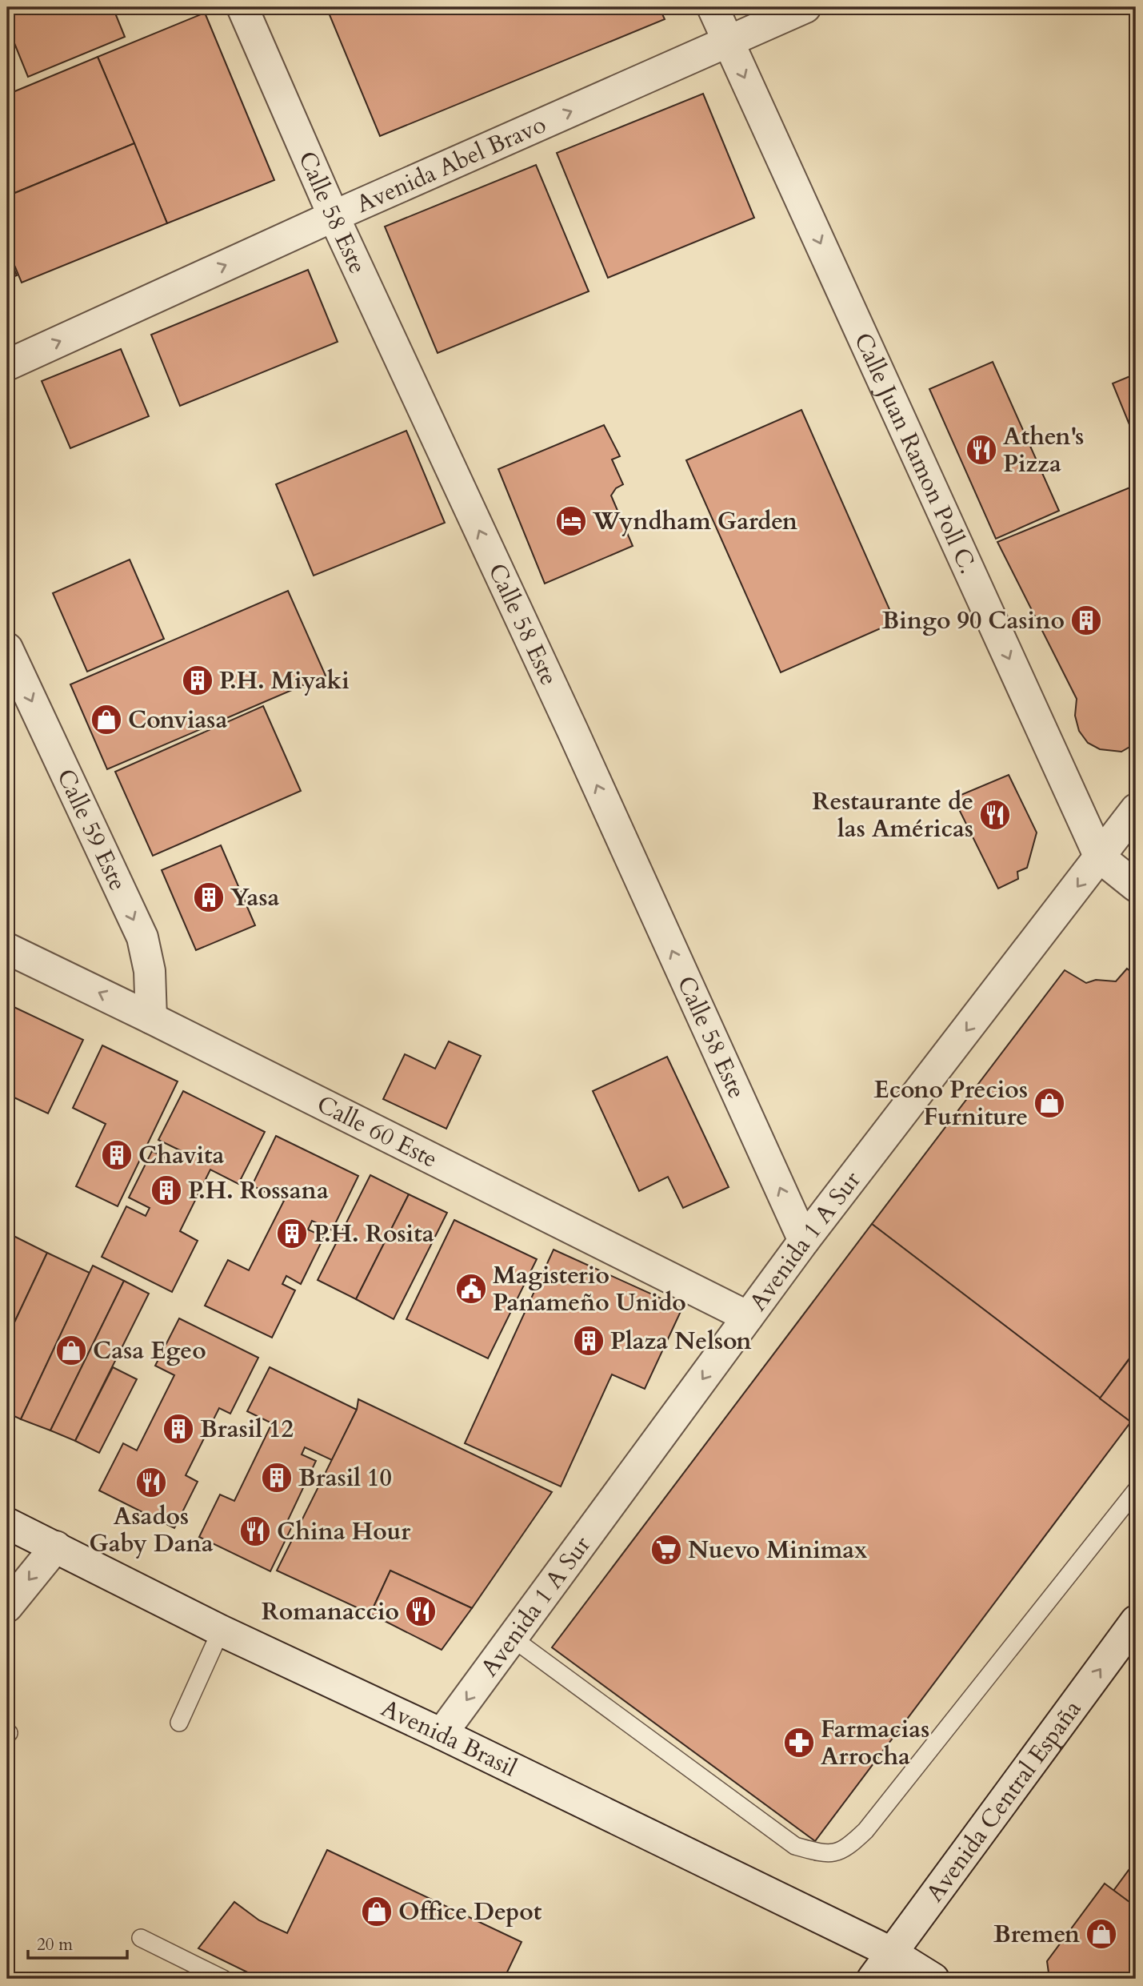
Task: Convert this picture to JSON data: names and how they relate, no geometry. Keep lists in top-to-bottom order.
{
  "streets": {
    "street": [
      "Avenida Abel Bravo",
      "Calle 58 Este",
      "Calle Juan Ramon Poll C.",
      "Calle 59 Este",
      "Calle 60 Este",
      "Avenida 1 A Sur",
      "Avenida Brasil",
      "Avenida Central España"
    ]
  },
  "crossings": [
    ["Avenida Abel Bravo", "Calle 58 Este"],
    ["Avenida Abel Bravo", "Calle Juan Ramon Poll C."],
    ["Calle 58 Este", "Avenida 1 A Sur"],
    ["Calle Juan Ramon Poll C.", "Avenida 1 A Sur"],
    ["Calle 59 Este", "Calle 60 Este"],
    ["Calle 60 Este", "Avenida 1 A Sur"],
    ["Avenida 1 A Sur", "Avenida Brasil"],
    ["Avenida Brasil", "Avenida Central España"]
  ],
  "one_way": [
    "Avenida Abel Bravo",
    "Calle 58 Este",
    "Calle Juan Ramon Poll C.",
    "Calle 59 Este",
    "Avenida 1 A Sur",
    "Avenida Central España"
  ],
  "places": {
    "restaurant": [
      "Athen's Pizza",
      "Restaurante de las Américas",
      "Asados Gaby Dana",
      "China Hour",
      "Romanaccio"
    ],
    "hotel": ["Wyndham Garden"],
    "building": [
      "Bingo 90 Casino",
      "P.H. Miyaki",
      "Yasa",
      "Chavita",
      "P.H. Rossana",
      "P.H. Rosita",
      "Plaza Nelson",
      "Brasil 12",
      "Brasil 10"
    ],
    "shop": [
      "Conviasa",
      "Econo Precios Furniture",
      "Casa Egeo",
      "Office Depot",
      "Bremen"
    ],
    "public building": ["Magisterio Panameño Unido"],
    "supermarket": ["Nuevo Minimax"],
    "pharmacy": ["Farmacias Arrocha"]
  },
  "scale_bar": "20 m"
}
